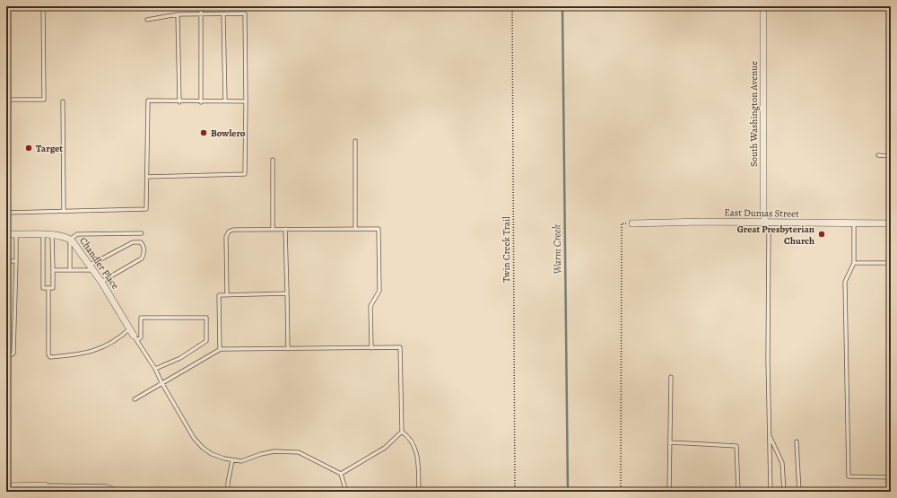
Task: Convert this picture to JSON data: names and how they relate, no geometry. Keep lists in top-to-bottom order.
{
  "streets": {
    "street": ["South Washington Avenue", "East Dumas Street", "Chandler Place"],
    "path": ["Twin Creek Trail"]
  },
  "crossings": [
    ["South Washington Avenue", "East Dumas Street"]
  ],
  "water": ["Warm Creek"],
  "places": ["Bowlero", "Target", "Great Presbyterian Church"]
}
